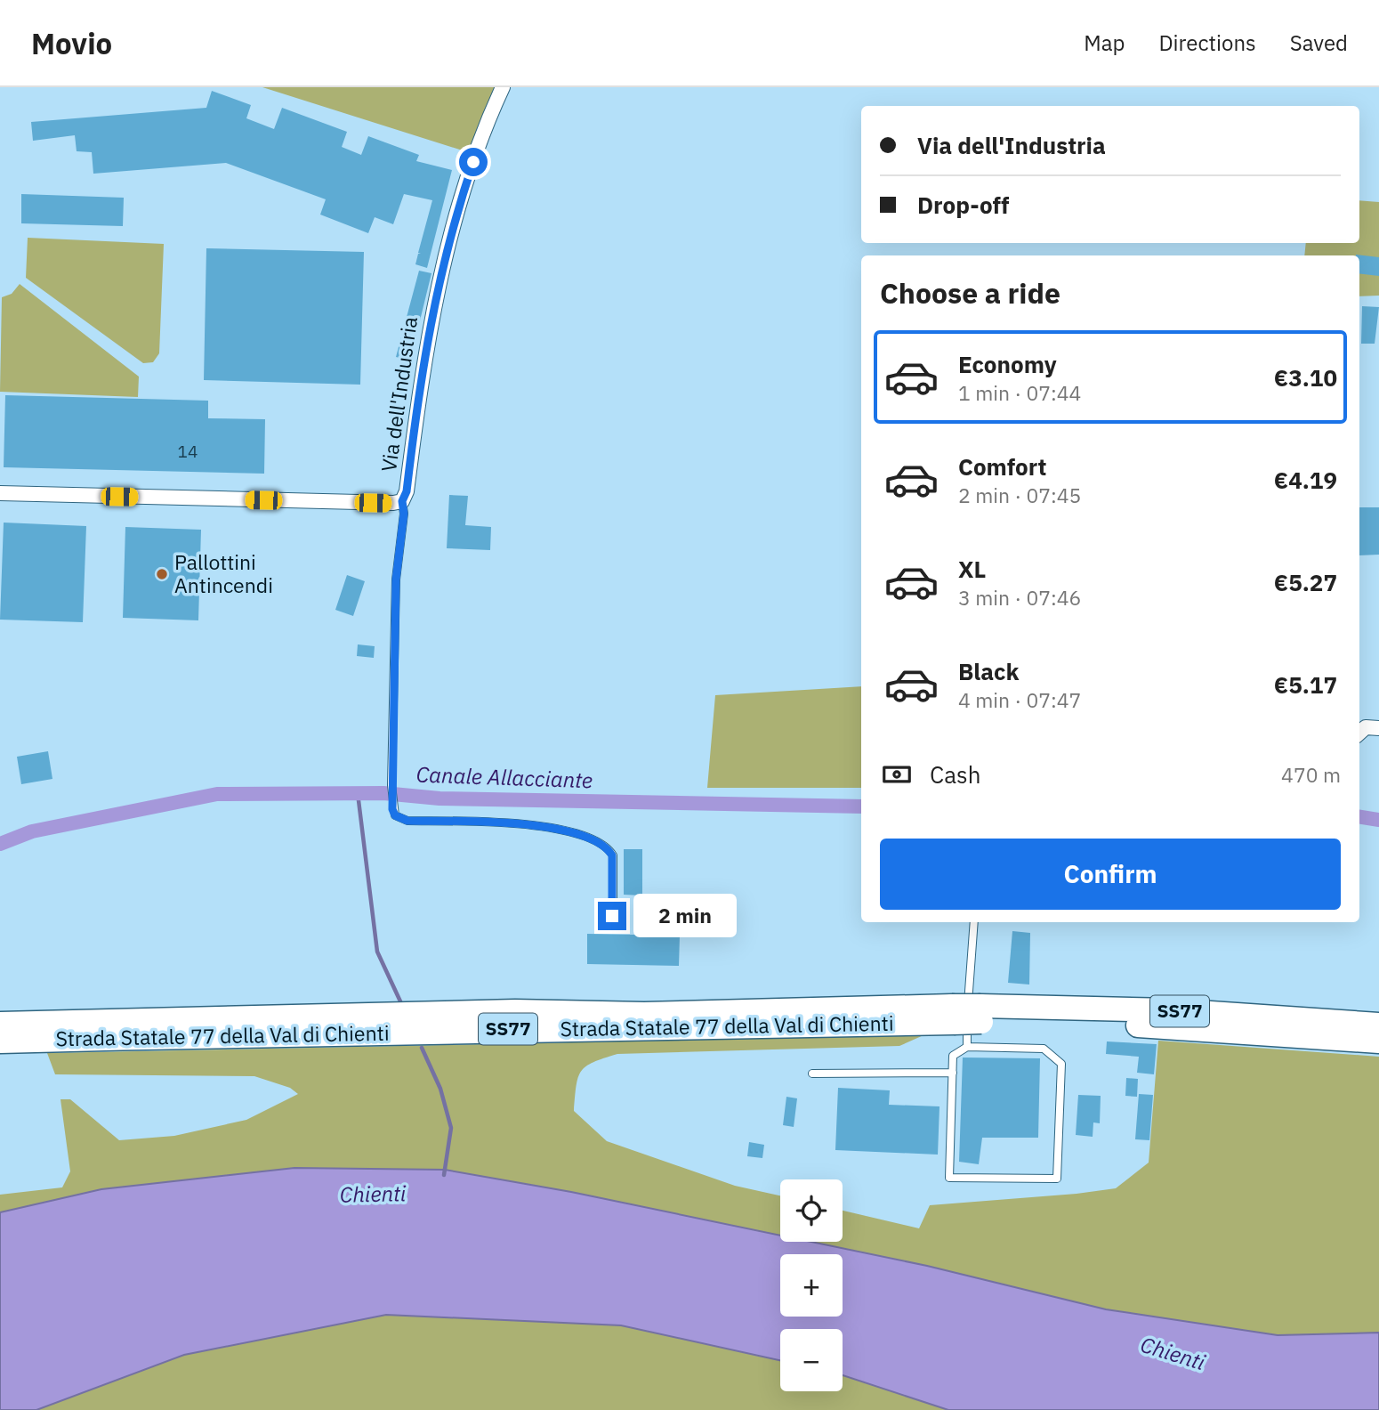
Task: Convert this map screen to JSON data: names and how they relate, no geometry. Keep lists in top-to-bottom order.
{
  "streets": {
    "highway": ["SS77", "Strada Statale 77 della Val di Chienti"],
    "street": ["Via dell'Industria"]
  },
  "water": ["Canale Allacciante", "Chienti"],
  "places": ["Pallottini Antincendi"],
  "house_numbers": ["14"],
  "page": {
    "header": "Movio",
    "nav": ["Map", "Directions", "Saved"],
    "banner": ["Via dell'Industria", "Drop-off"],
    "heading": "Choose a ride",
    "list": [
      {
        "name": "Economy",
        "note": "1 min · 07:44",
        "value": "€3.10"
      },
      {
        "name": "Comfort",
        "note": "2 min · 07:45",
        "value": "€4.19"
      },
      {
        "name": "XL",
        "note": "3 min · 07:46",
        "value": "€5.27"
      },
      {
        "name": "Black",
        "note": "4 min · 07:47",
        "value": "€5.17"
      }
    ],
    "pay": ["Cash", "470 m"],
    "buttons": "Confirm",
    "bubble": "2 min",
    "map_buttons": ["+", "−"]
  }
}
